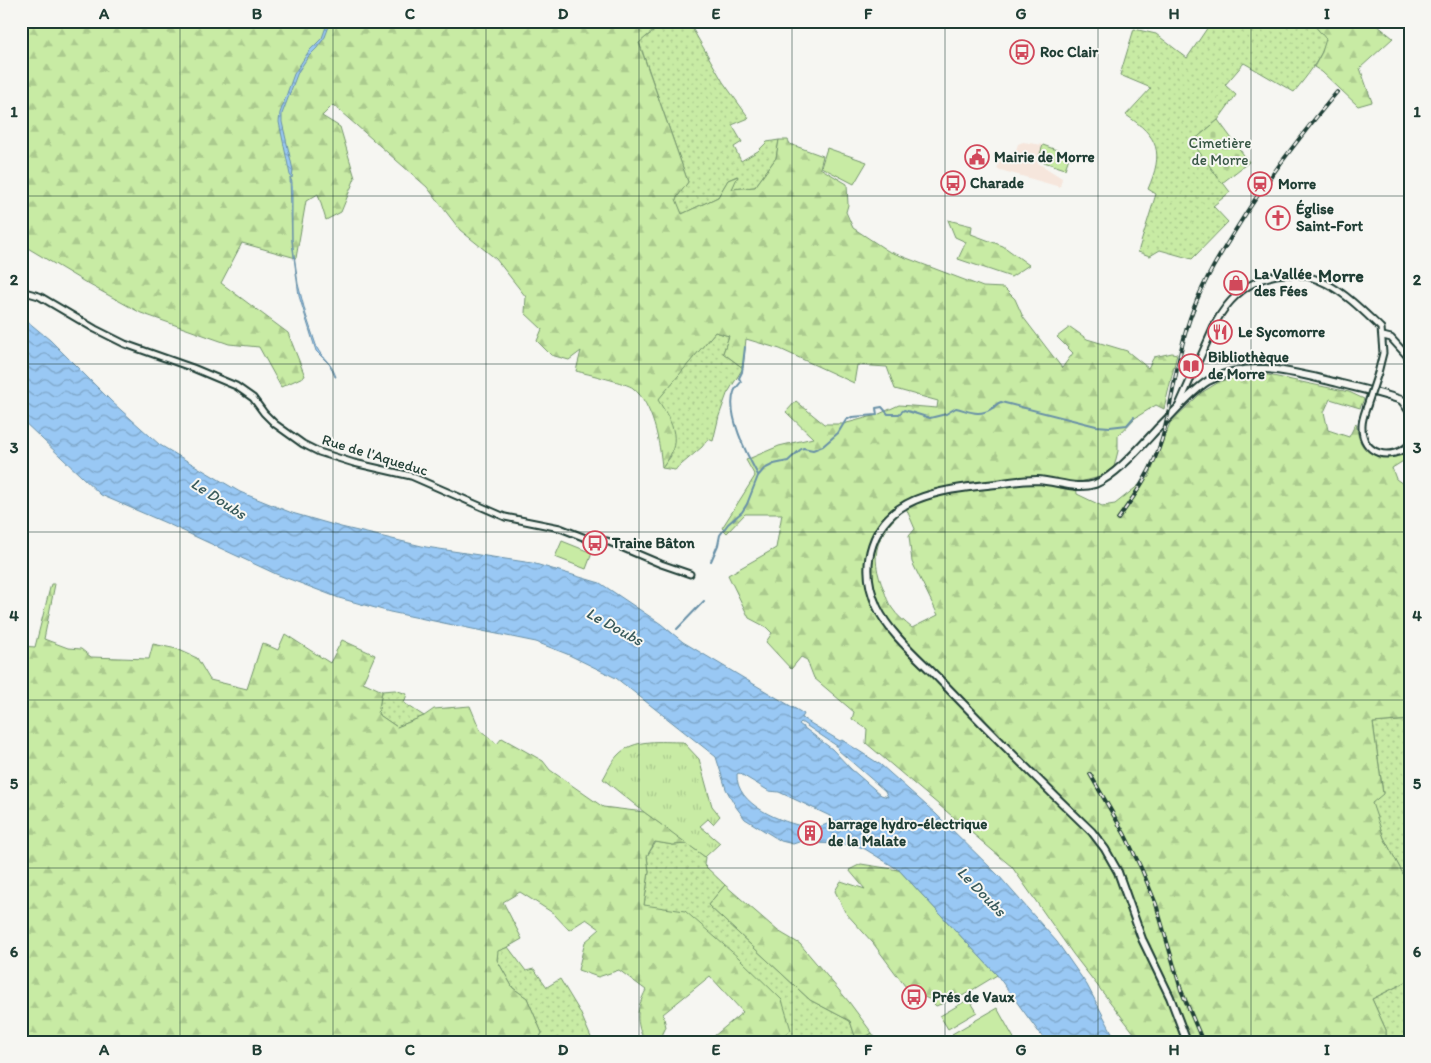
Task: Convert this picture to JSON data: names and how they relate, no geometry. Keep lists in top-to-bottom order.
{
  "streets": {
    "street": ["Rue de l'Aqueduc"]
  },
  "districts": ["Morre"],
  "water": ["Le Doubs"],
  "parks": ["Cimetière de Morre"],
  "places": {
    "bus stop": [
      "Roc Clair",
      "Charade",
      "Traine Bâton",
      "Prés de Vaux"
    ],
    "public building": ["Mairie de Morre"],
    "station": ["Morre"],
    "church": ["Église Saint-Fort"],
    "shop": ["La Vallée des Fées"],
    "restaurant": ["Le Sycomorre"],
    "library": ["Bibliothèque de Morre"],
    "building": ["barrage hydro-électrique de la Malate"]
  },
  "grid": {
    "columns": [
      "A",
      "B",
      "C",
      "D",
      "E",
      "F",
      "G",
      "H",
      "I"
    ],
    "rows": [
      "1",
      "2",
      "3",
      "4",
      "5",
      "6"
    ]
  }
}
